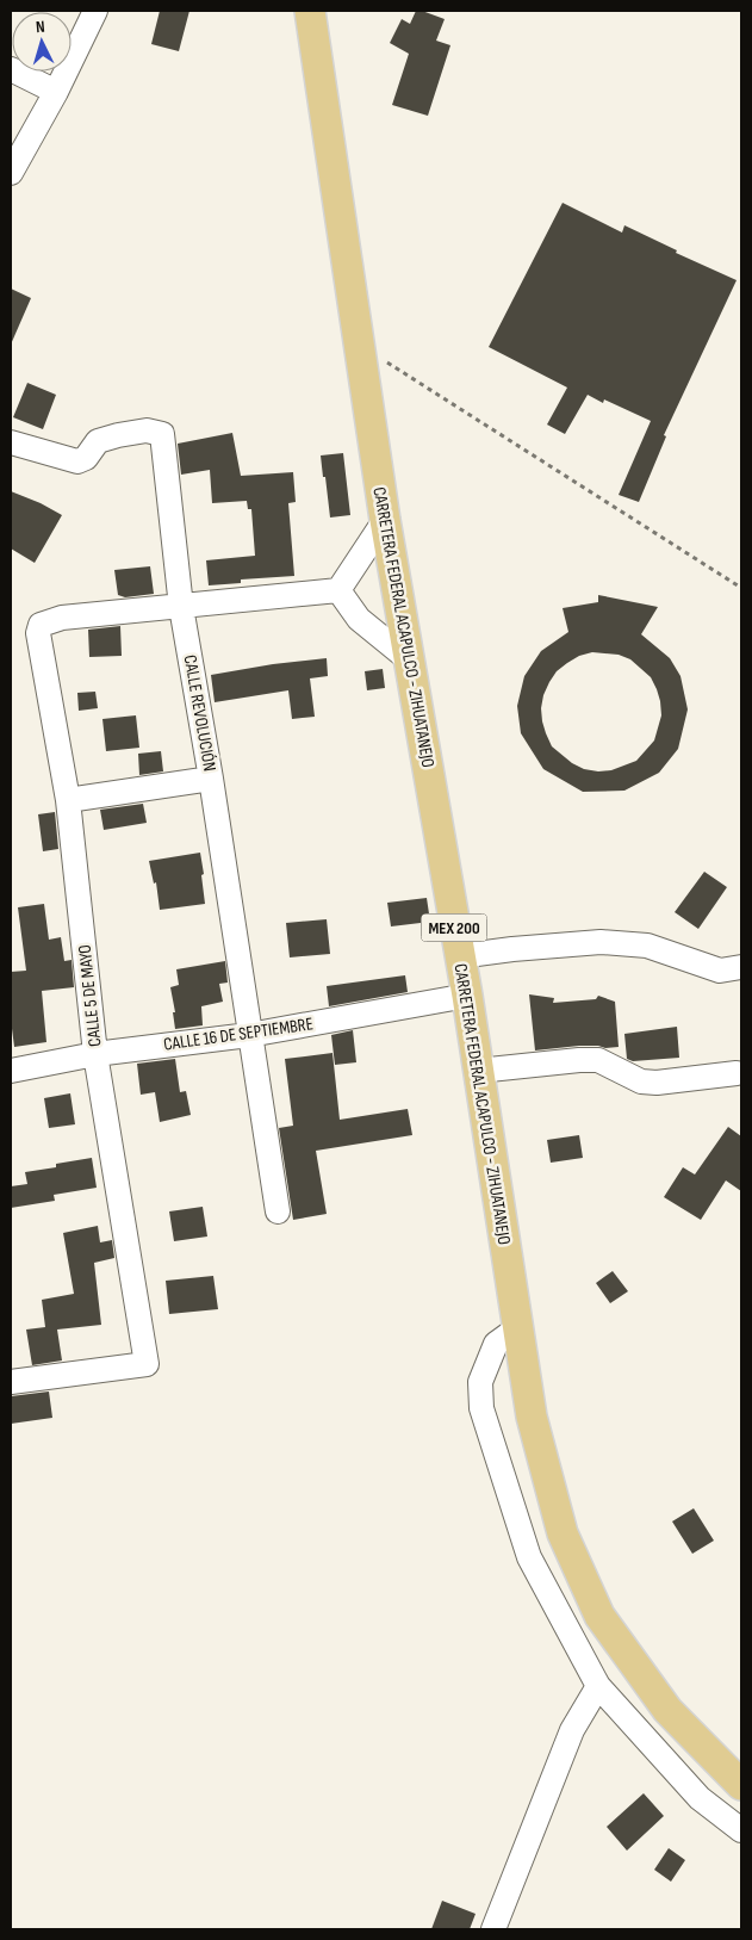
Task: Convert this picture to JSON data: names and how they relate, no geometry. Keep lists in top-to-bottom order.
{
  "streets": {
    "main road": ["CARRETERA FEDERAL ACAPULCO - ZIHUATANEJO", "MEX 200"],
    "street": ["CALLE REVOLUCIÓN", "CALLE 5 DE MAYO", "CALLE 16 DE SEPTIEMBRE"]
  },
  "crossings": [
    ["CARRETERA FEDERAL ACAPULCO - ZIHUATANEJO", "CALLE 16 DE SEPTIEMBRE"],
    ["CALLE REVOLUCIÓN", "CALLE 5 DE MAYO"],
    ["CALLE REVOLUCIÓN", "CALLE 16 DE SEPTIEMBRE"],
    ["CALLE 5 DE MAYO", "CALLE 16 DE SEPTIEMBRE"]
  ],
  "north": "top"
}
